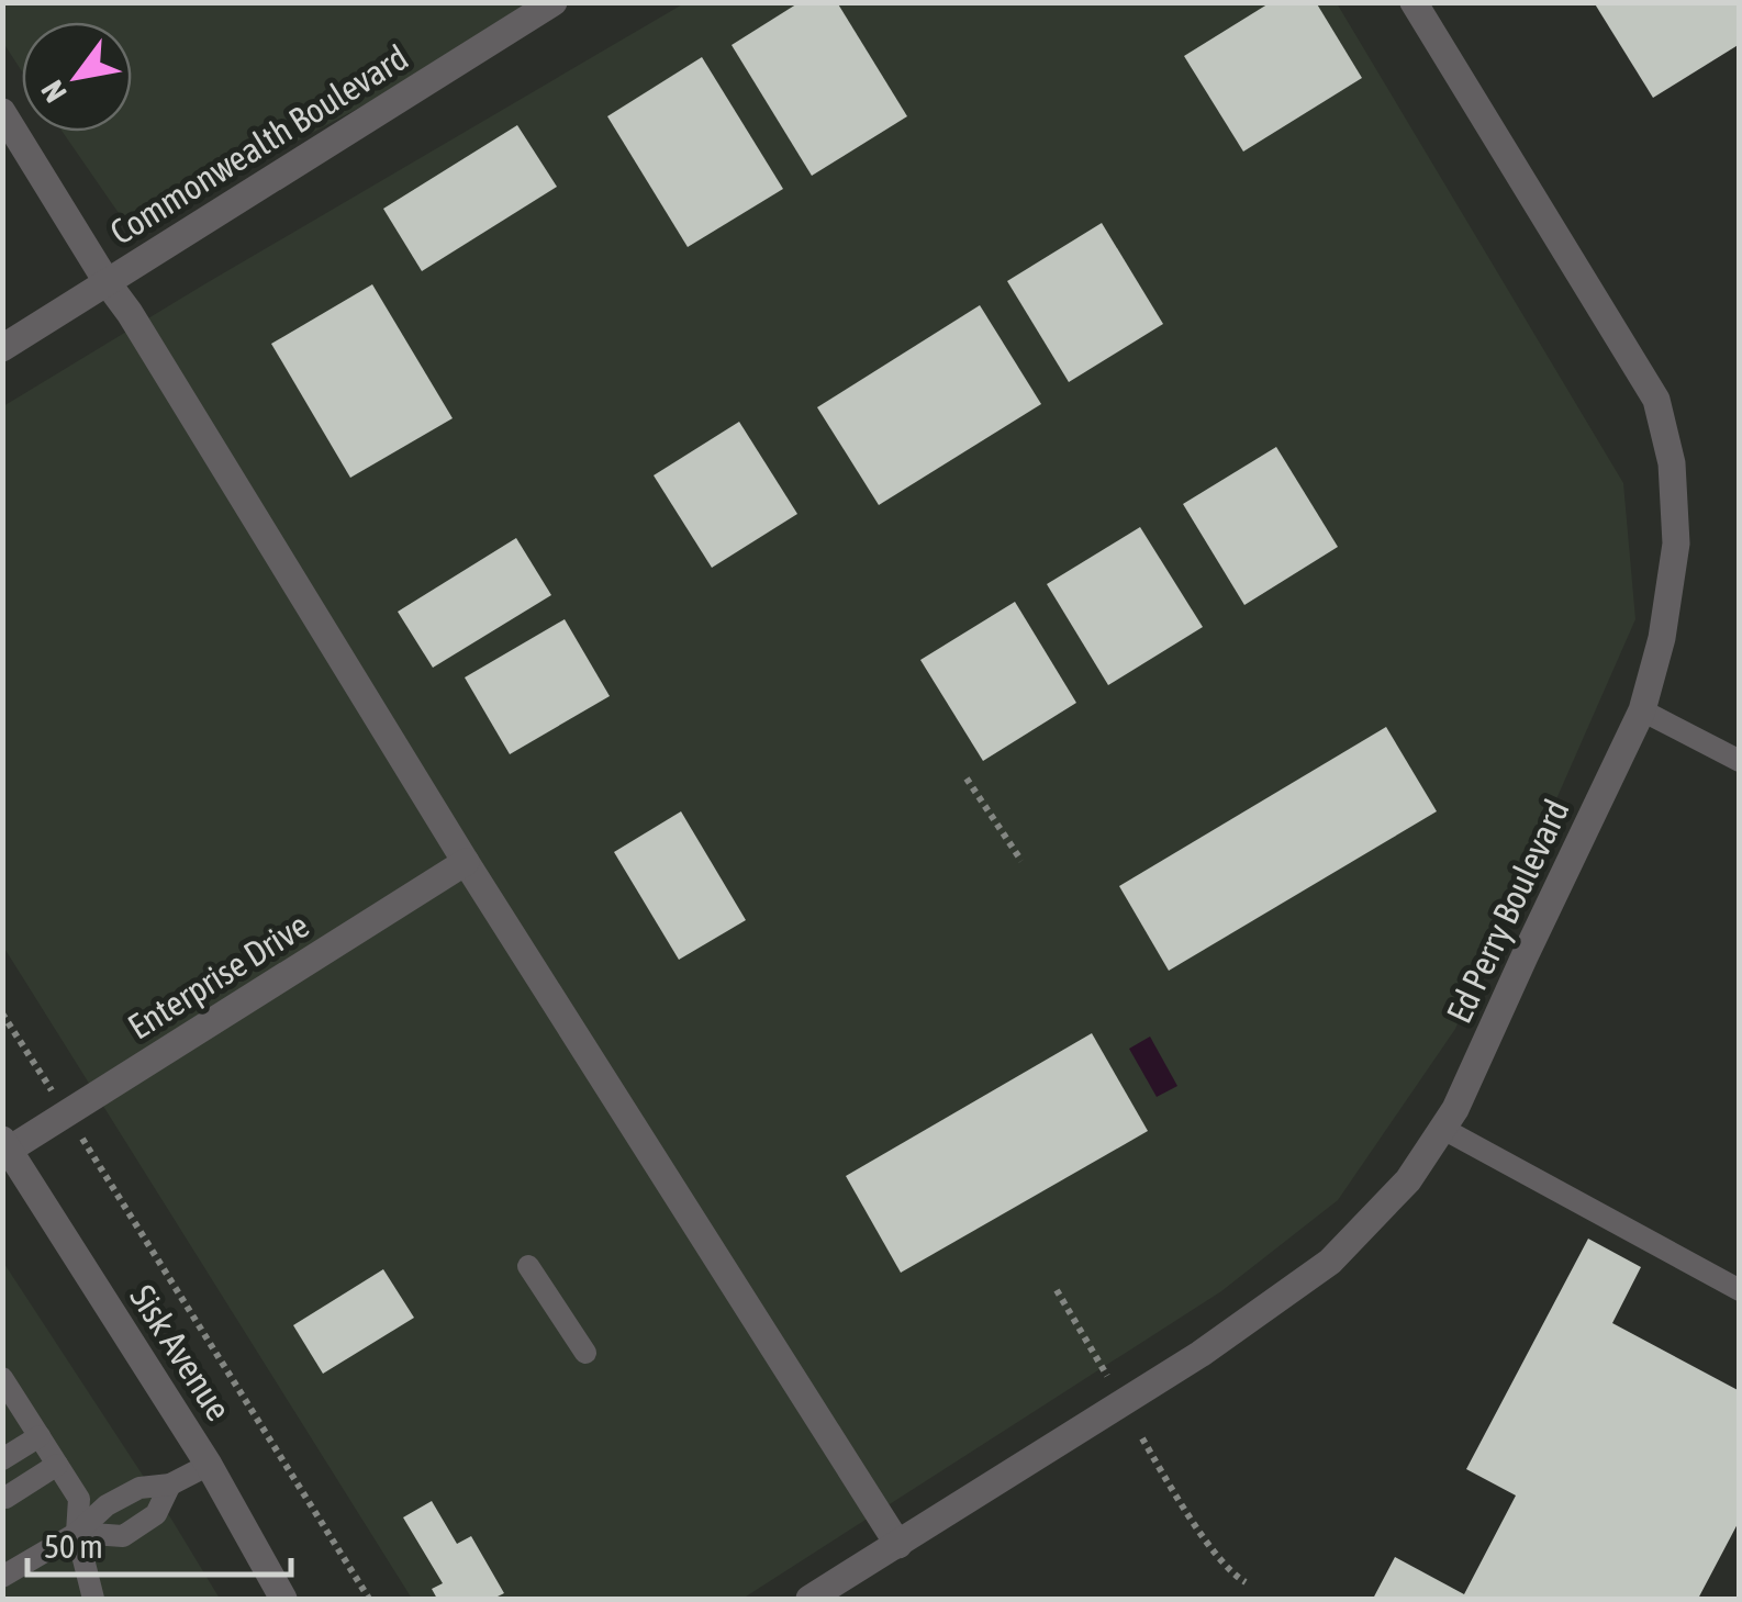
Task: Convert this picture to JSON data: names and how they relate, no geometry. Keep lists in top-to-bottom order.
{
  "streets": {
    "street": [
      "Commonwealth Boulevard",
      "Ed Perry Boulevard",
      "Enterprise Drive",
      "Sisk Avenue"
    ]
  },
  "crossings": [
    ["Enterprise Drive", "Sisk Avenue"]
  ],
  "scale_bar": "50 m",
  "north": "bottom left"
}
